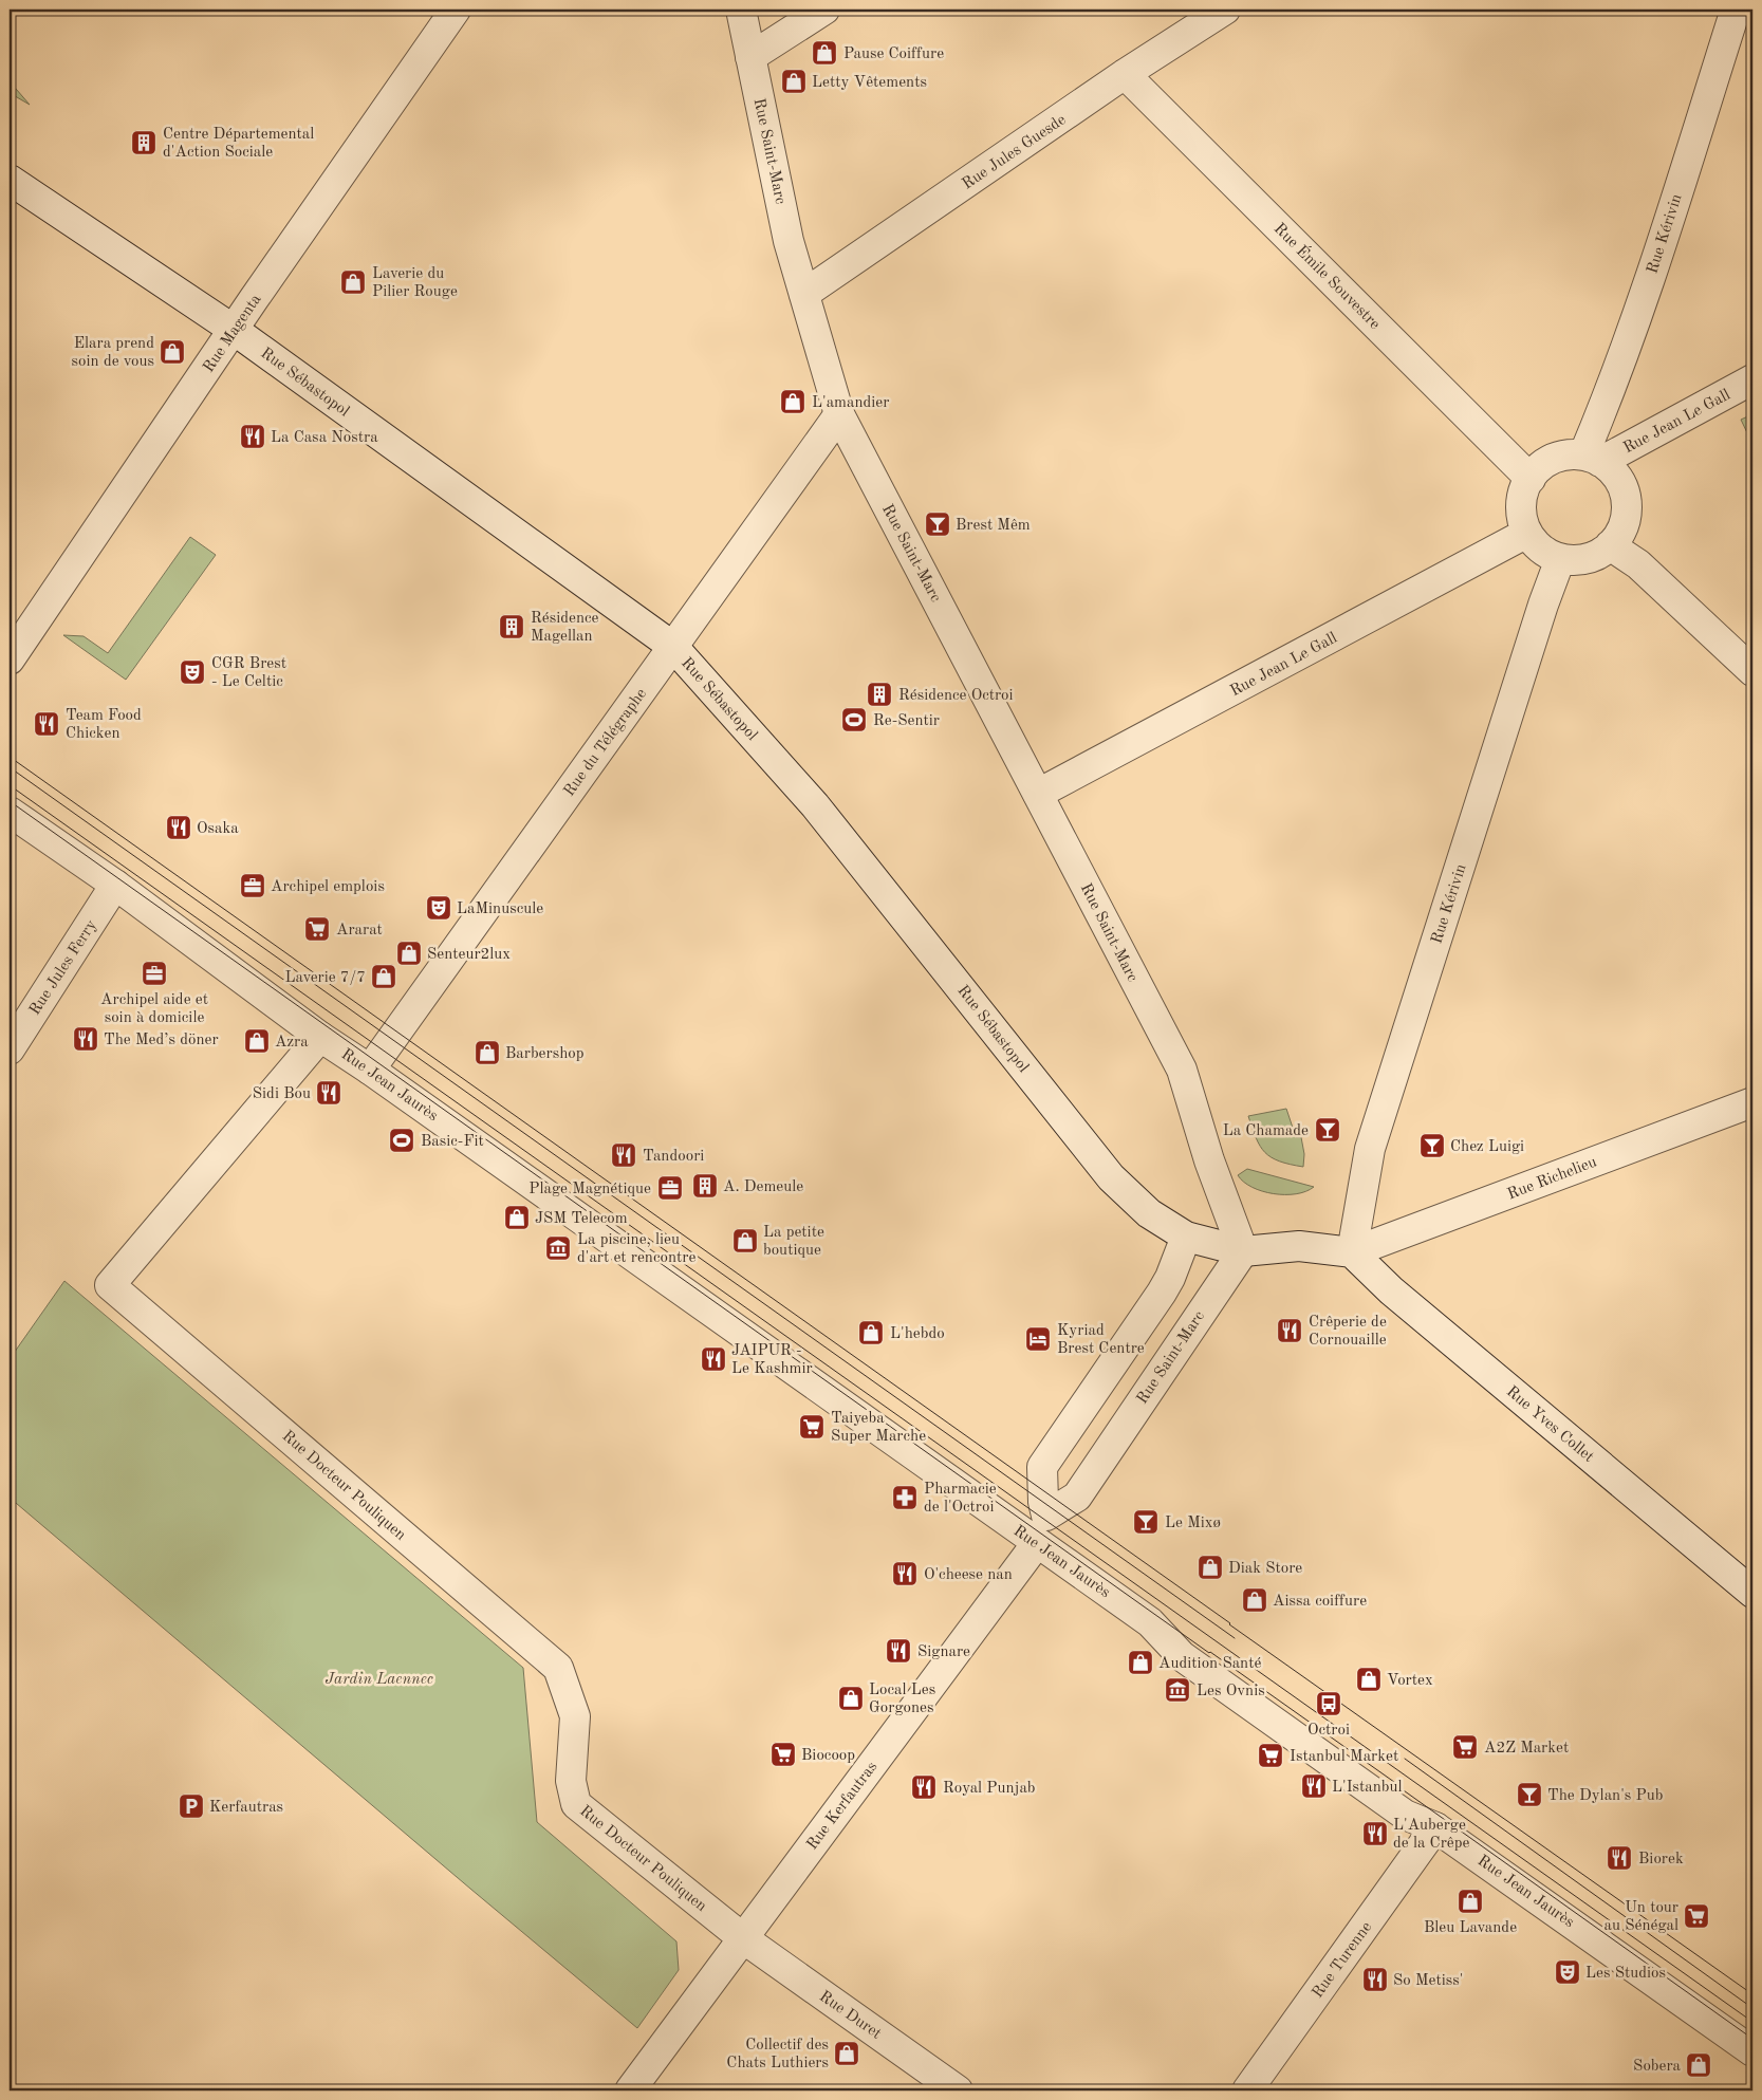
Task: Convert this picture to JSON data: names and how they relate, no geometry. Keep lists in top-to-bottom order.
{
  "streets": {
    "street": [
      "Rue Saint-Marc",
      "Rue Jules Guesde",
      "Rue Kérivin",
      "Rue Émile Souvestre",
      "Rue Magenta",
      "Rue Sébastopol",
      "Rue Jean Le Gall",
      "Rue du Télégraphe",
      "Rue Jules Ferry",
      "Rue Jean Jaurès",
      "Rue Richelieu",
      "Rue Yves Collet",
      "Rue Docteur Pouliquen",
      "Rue Kerfautras",
      "Rue Turenne",
      "Rue Duret"
    ]
  },
  "crossings": [
    ["Rue Saint-Marc", "Rue Jules Guesde"],
    ["Rue Saint-Marc", "Rue Sébastopol"],
    ["Rue Saint-Marc", "Rue Jean Le Gall"],
    ["Rue Saint-Marc", "Rue du Télégraphe"],
    ["Rue Saint-Marc", "Rue Kerfautras"],
    ["Rue Jules Guesde", "Rue Émile Souvestre"],
    ["Rue Kérivin", "Rue Émile Souvestre"],
    ["Rue Kérivin", "Rue Sébastopol"],
    ["Rue Kérivin", "Rue Jean Le Gall"],
    ["Rue Kérivin", "Rue Richelieu"],
    ["Rue Kérivin", "Rue Yves Collet"],
    ["Rue Émile Souvestre", "Rue Jean Le Gall"],
    ["Rue Magenta", "Rue Sébastopol"],
    ["Rue Sébastopol", "Rue du Télégraphe"],
    ["Rue Sébastopol", "Rue Richelieu"],
    ["Rue Sébastopol", "Rue Yves Collet"],
    ["Rue du Télégraphe", "Rue Jean Jaurès"],
    ["Rue Jules Ferry", "Rue Jean Jaurès"],
    ["Rue Jean Jaurès", "Rue Docteur Pouliquen"],
    ["Rue Jean Jaurès", "Rue Kerfautras"],
    ["Rue Jean Jaurès", "Rue Turenne"],
    ["Rue Richelieu", "Rue Yves Collet"],
    ["Rue Docteur Pouliquen", "Rue Kerfautras"],
    ["Rue Docteur Pouliquen", "Rue Duret"],
    ["Rue Kerfautras", "Rue Duret"]
  ],
  "parks": ["Jardin Laennec"],
  "places": {
    "shop": [
      "Pause Coiffure",
      "Letty Vêtements",
      "Laverie du Pilier Rouge",
      "Elara prend soin de vous",
      "L'amandier",
      "Senteur2lux",
      "Laverie 7/7",
      "Azra",
      "Barbershop",
      "JSM Telecom",
      "La petite boutique",
      "L'hebdo",
      "Diak Store",
      "Aissa coiffure",
      "Audition Santé",
      "Vortex",
      "Local Les Gorgones",
      "Bleu Lavande",
      "Collectif des Chats Luthiers",
      "Sobera"
    ],
    "building": [
      "Centre Départemental d'Action Sociale",
      "Résidence Magellan",
      "Résidence Octroi",
      "A. Demeule"
    ],
    "restaurant": [
      "La Casa Nostra",
      "Team Food Chicken",
      "Osaka",
      "The Med’s döner",
      "Sidi Bou",
      "Tandoori",
      "Crêperie de Cornouaille",
      "JAIPUR - Le Kashmir",
      "O'cheese nan",
      "Signare",
      "L'Istanbul",
      "Royal Punjab",
      "L'Auberge de la Crêpe",
      "Biorek",
      "So Metiss'"
    ],
    "bar": [
      "Brest Mêm",
      "La Chamade",
      "Chez Luigi",
      "Le Mixø",
      "The Dylan's Pub"
    ],
    "theatre": ["CGR Brest - Le Celtic", "LaMinuscule", "Les Studios"],
    "sports": ["Re-Sentir", "Basic-Fit"],
    "office": ["Archipel emplois", "Archipel aide et soin à domicile", "Plage Magnétique"],
    "supermarket": [
      "Ararat",
      "Taiyeba Super Marche",
      "A2Z Market",
      "Biocoop",
      "Istanbul Market",
      "Un tour au Sénégal"
    ],
    "museum": ["La piscine, lieu d'art et rencontre", "Les Ovnis"],
    "hotel": ["Kyriad Brest Centre"],
    "pharmacy": ["Pharmacie de l'Octroi"],
    "bus stop": ["Octroi"],
    "parking": ["Kerfautras"]
  }
}
